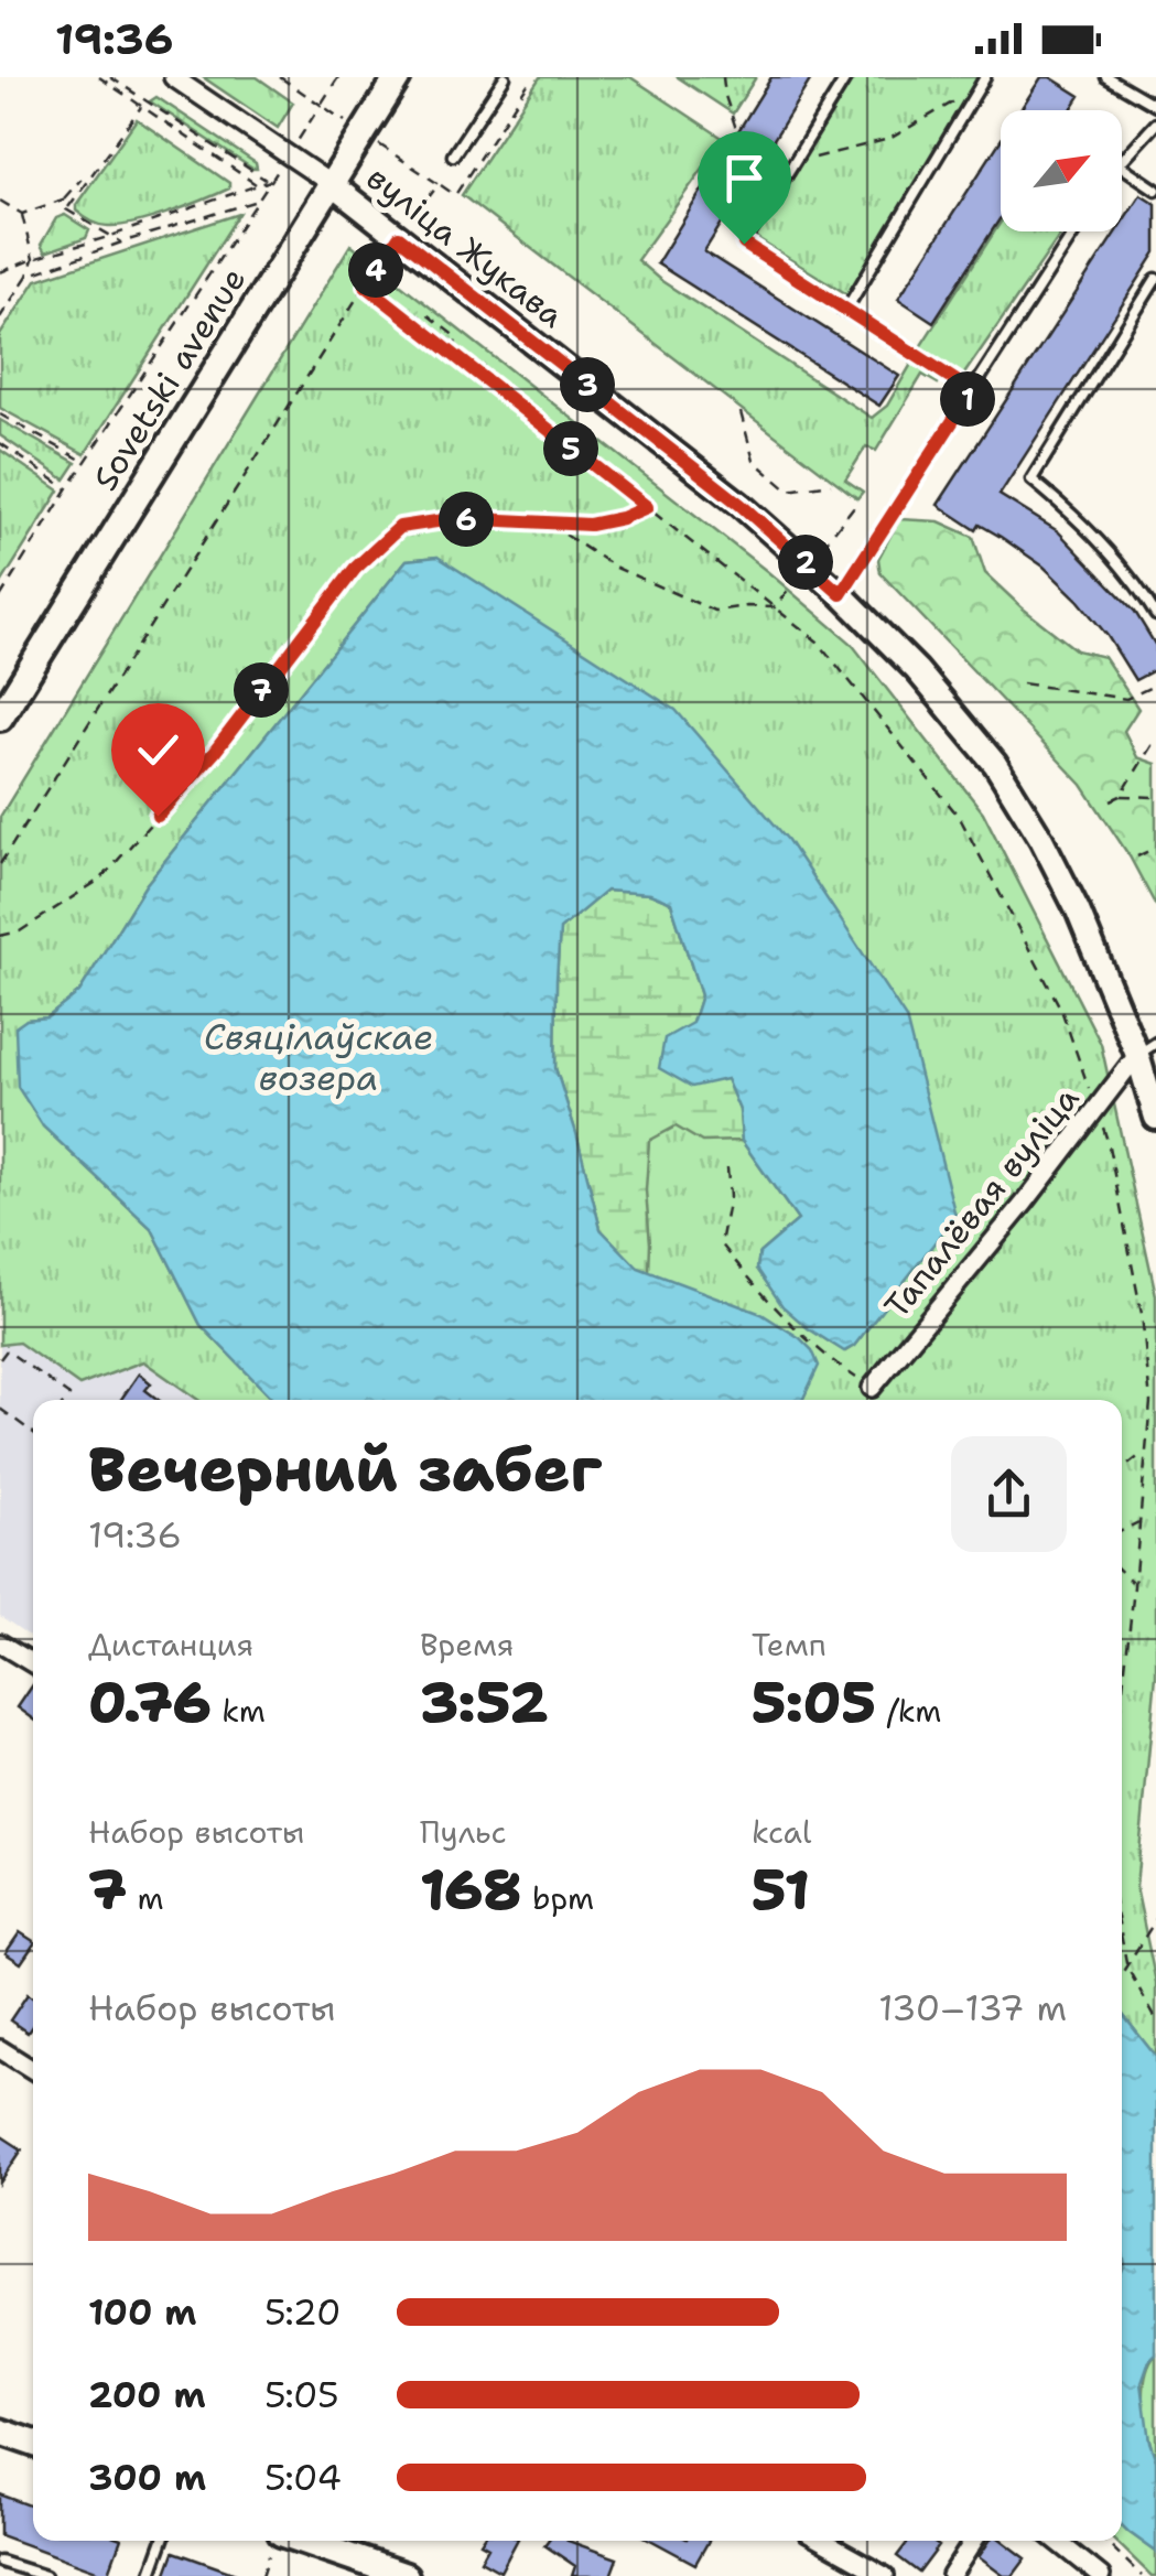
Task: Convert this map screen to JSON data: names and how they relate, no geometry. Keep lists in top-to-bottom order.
{
  "streets": {
    "main road": ["Sovetski avenue"],
    "street": ["вуліца Жукава", "Тапалёвая вуліца"]
  },
  "crossings": [
    ["вуліца Жукава", "Sovetski avenue"],
    ["вуліца Жукава", "Тапалёвая вуліца"]
  ],
  "water": ["Свяцілаўскае возера"],
  "north": "top right",
  "page": {
    "status": "19:36",
    "pins": [
      "4",
      "3",
      "1",
      "5",
      "6",
      "2",
      "7"
    ],
    "heading": ["Вечерний забег", "19:36"],
    "stats": [
      ["Дистанция", "0.76 km"],
      ["Время", "3:52"],
      ["Темп", "5:05 /km"],
      ["Набор высоты", "7 m"],
      ["Пульс", "168 bpm"],
      ["kcal", "51"]
    ],
    "chart": ["Набор высоты", "130–137 m"],
    "list": [
      {
        "name": "100 m",
        "note": "5:20"
      },
      {
        "name": "200 m",
        "note": "5:05"
      },
      {
        "name": "300 m",
        "note": "5:04"
      }
    ]
  }
}
